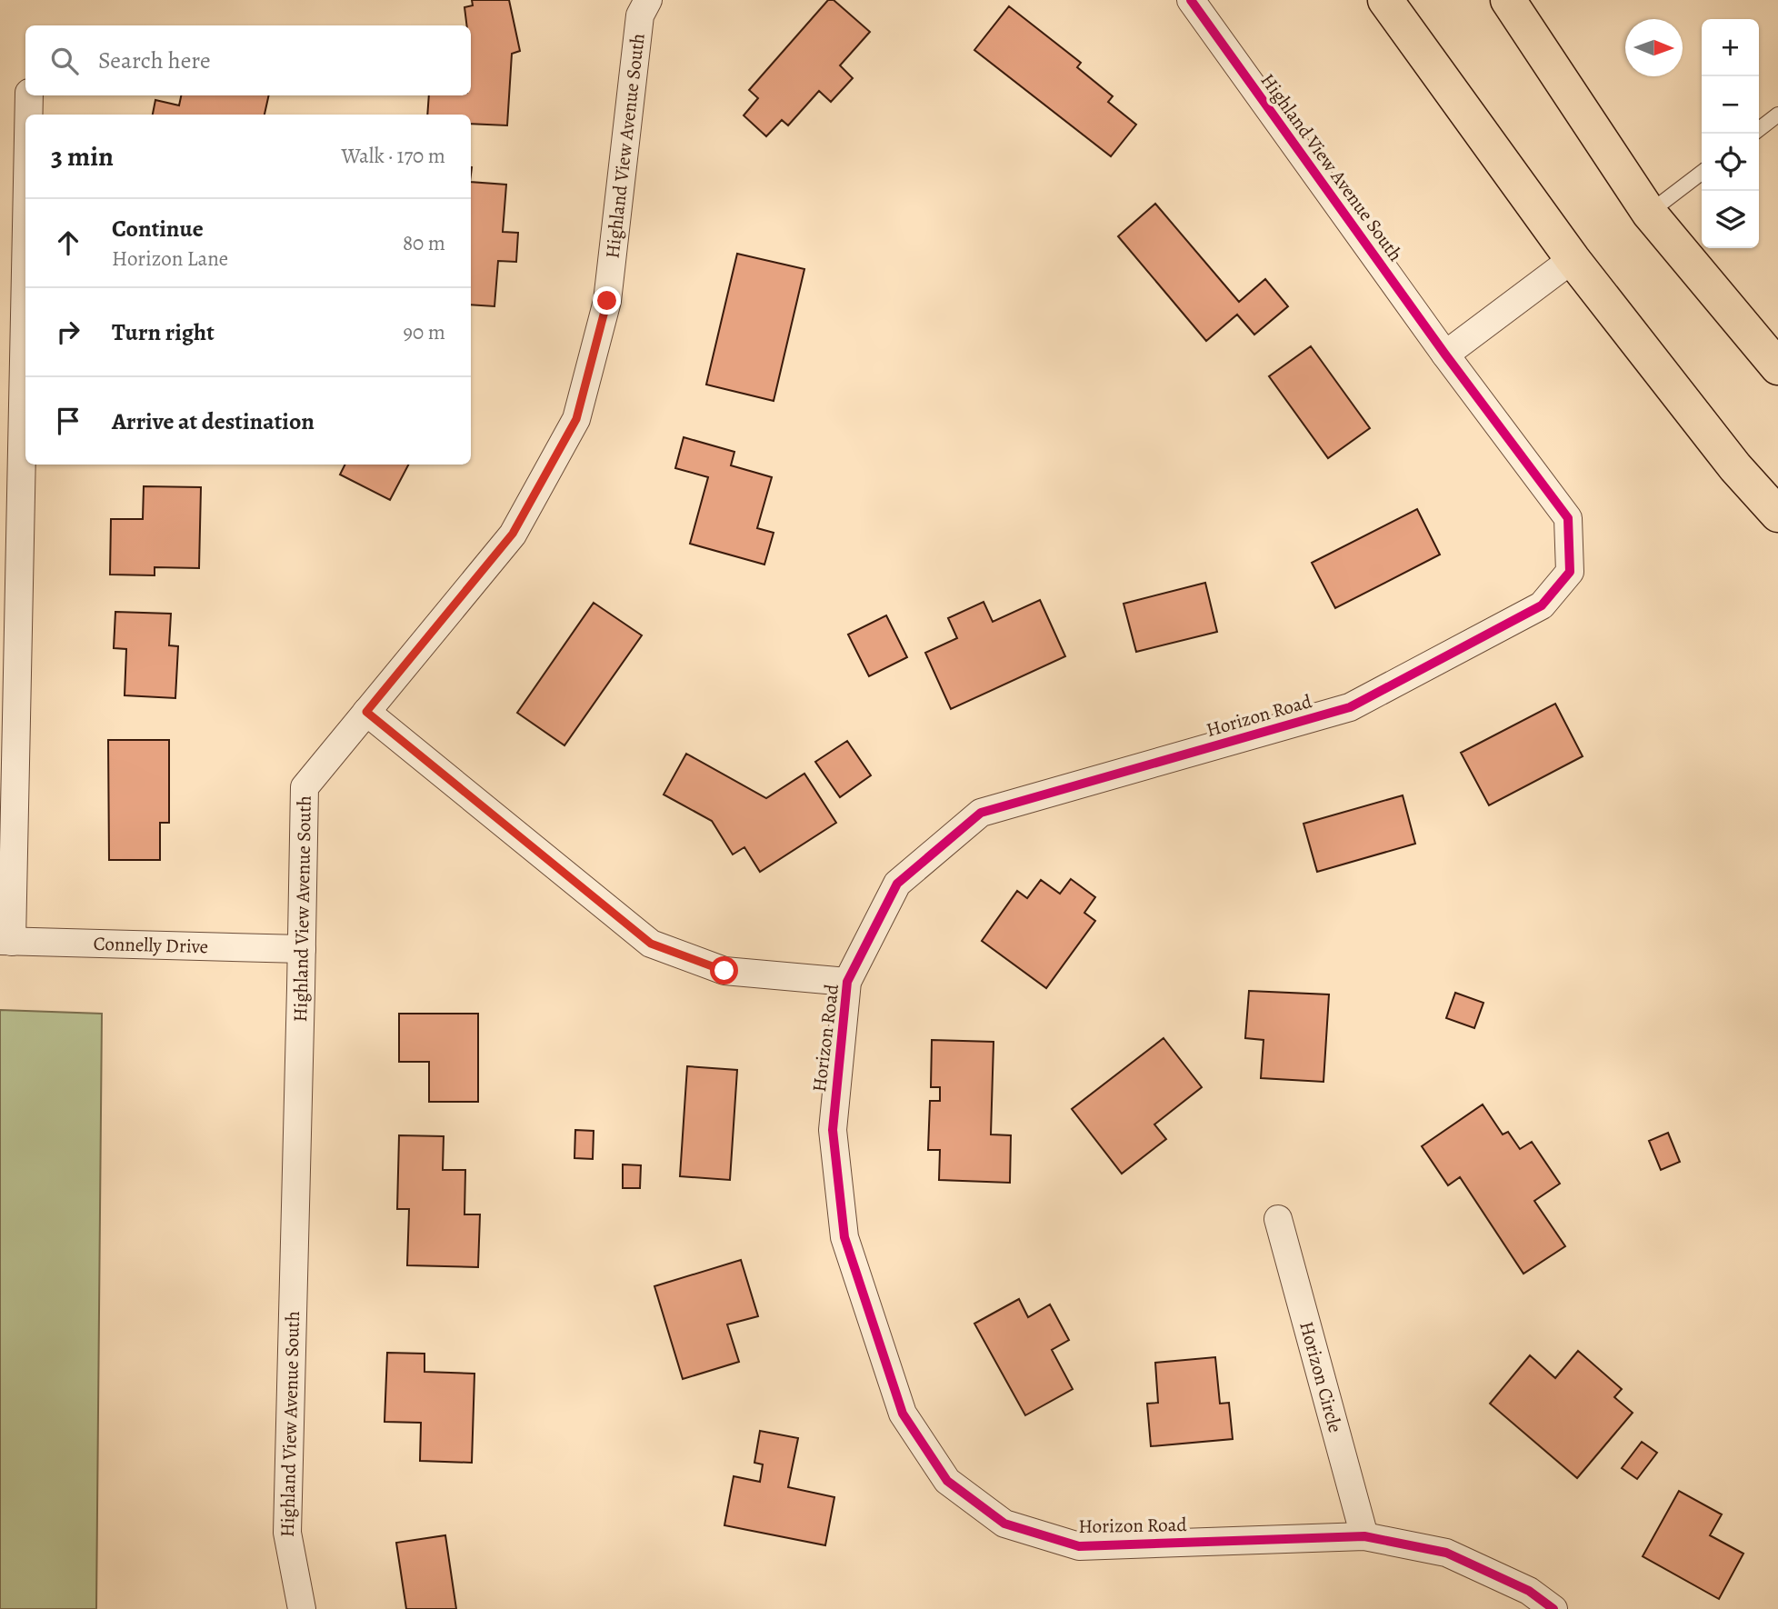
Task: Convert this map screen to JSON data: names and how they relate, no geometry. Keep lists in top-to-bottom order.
{
  "streets": {
    "street": [
      "Highland View Avenue South",
      "Horizon Road",
      "Connelly Drive",
      "Horizon Circle"
    ]
  },
  "crossings": [
    ["Highland View Avenue South", "Horizon Road"],
    ["Highland View Avenue South", "Connelly Drive"],
    ["Horizon Road", "Horizon Circle"]
  ],
  "north": "right",
  "page": {
    "map_buttons": ["+", "−"],
    "search": "Search here",
    "heading": ["3 min", "Walk · 170 m"],
    "list": [
      ["Continue", "Horizon Lane", "80 m"],
      ["Turn right", "90 m"],
      "Arrive at destination"
    ]
  }
}
